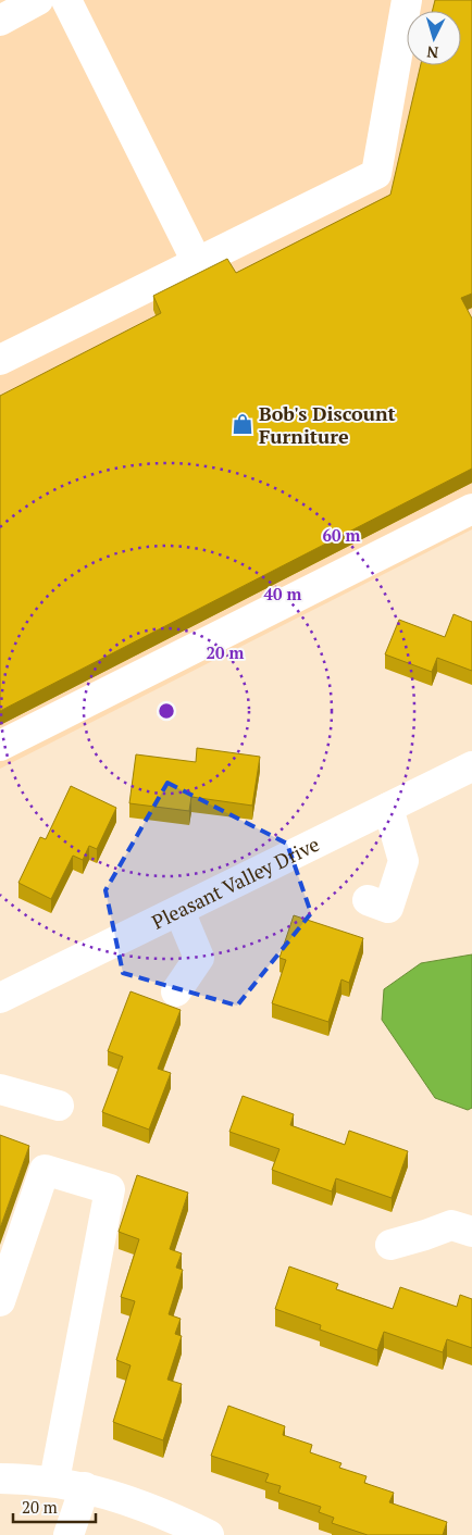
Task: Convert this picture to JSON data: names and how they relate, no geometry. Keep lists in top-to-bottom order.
{
  "streets": {
    "street": ["Pleasant Valley Drive"]
  },
  "places": {
    "shop": ["Bob's Discount Furniture"]
  },
  "scale_bar": "20 m",
  "north": "bottom",
  "rings": ["60 m", "40 m", "20 m"]
}
